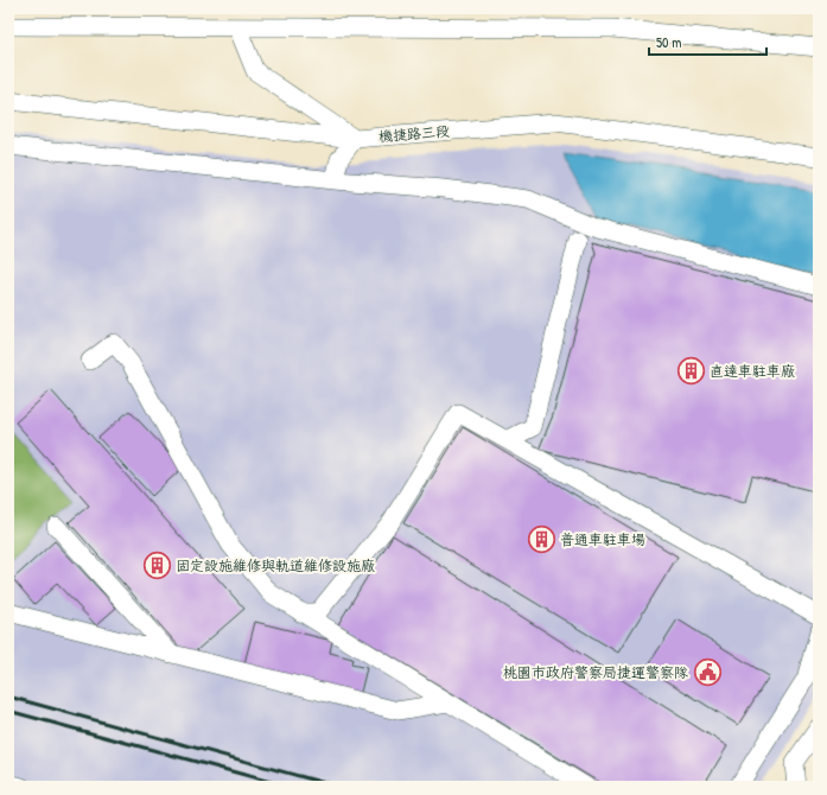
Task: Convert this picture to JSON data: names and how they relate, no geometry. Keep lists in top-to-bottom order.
{
  "streets": {
    "street": ["機捷路三段"]
  },
  "places": {
    "building": ["直達車駐車廠", "普通車駐車場", "固定設施維修與軌道維修設施廠"],
    "public building": ["桃園市政府警察局捷運警察隊"]
  },
  "scale_bar": "50 m"
}
